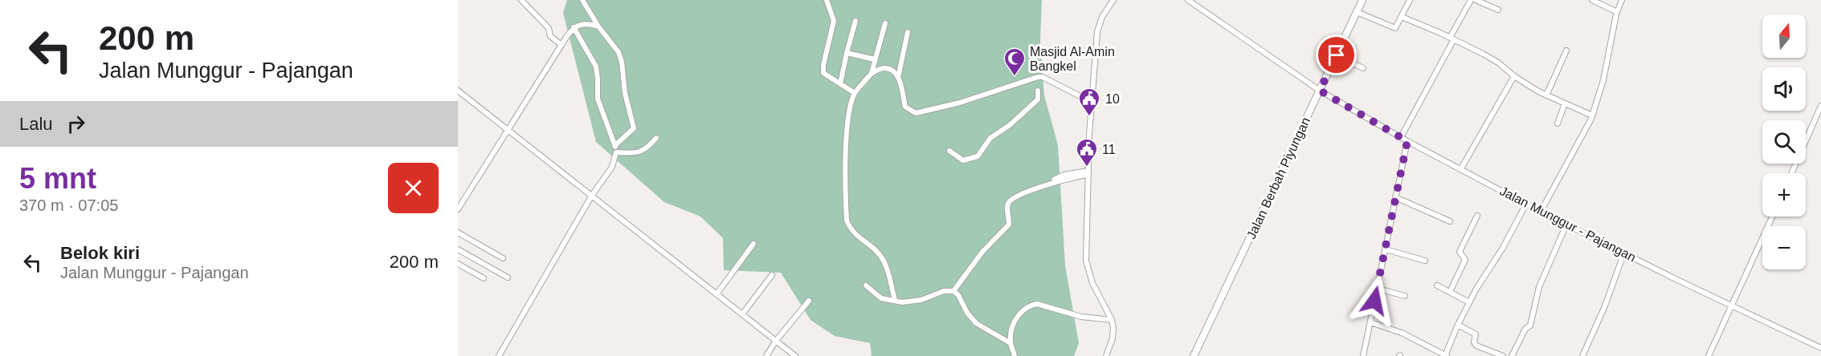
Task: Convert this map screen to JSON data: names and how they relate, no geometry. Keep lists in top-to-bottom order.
{
  "streets": {
    "street": ["Jalan Berbah Piyungan", "Jalan Munggur - Pajangan"]
  },
  "crossings": [
    ["Jalan Berbah Piyungan", "Jalan Munggur - Pajangan"]
  ],
  "places": {
    "mosque": ["Masjid Al-Amin Bangkel"],
    "public building": ["10", "11"]
  },
  "north": "top",
  "page": {
    "turn": ["200 m", "Jalan Munggur - Pajangan"],
    "map_buttons": ["+", "−"],
    "then": "Lalu",
    "heading": ["5 mnt", "370 m · 07:05"],
    "list": [
      {
        "name": "Belok kiri",
        "note": "Jalan Munggur - Pajangan",
        "value": "200 m"
      }
    ]
  }
}
